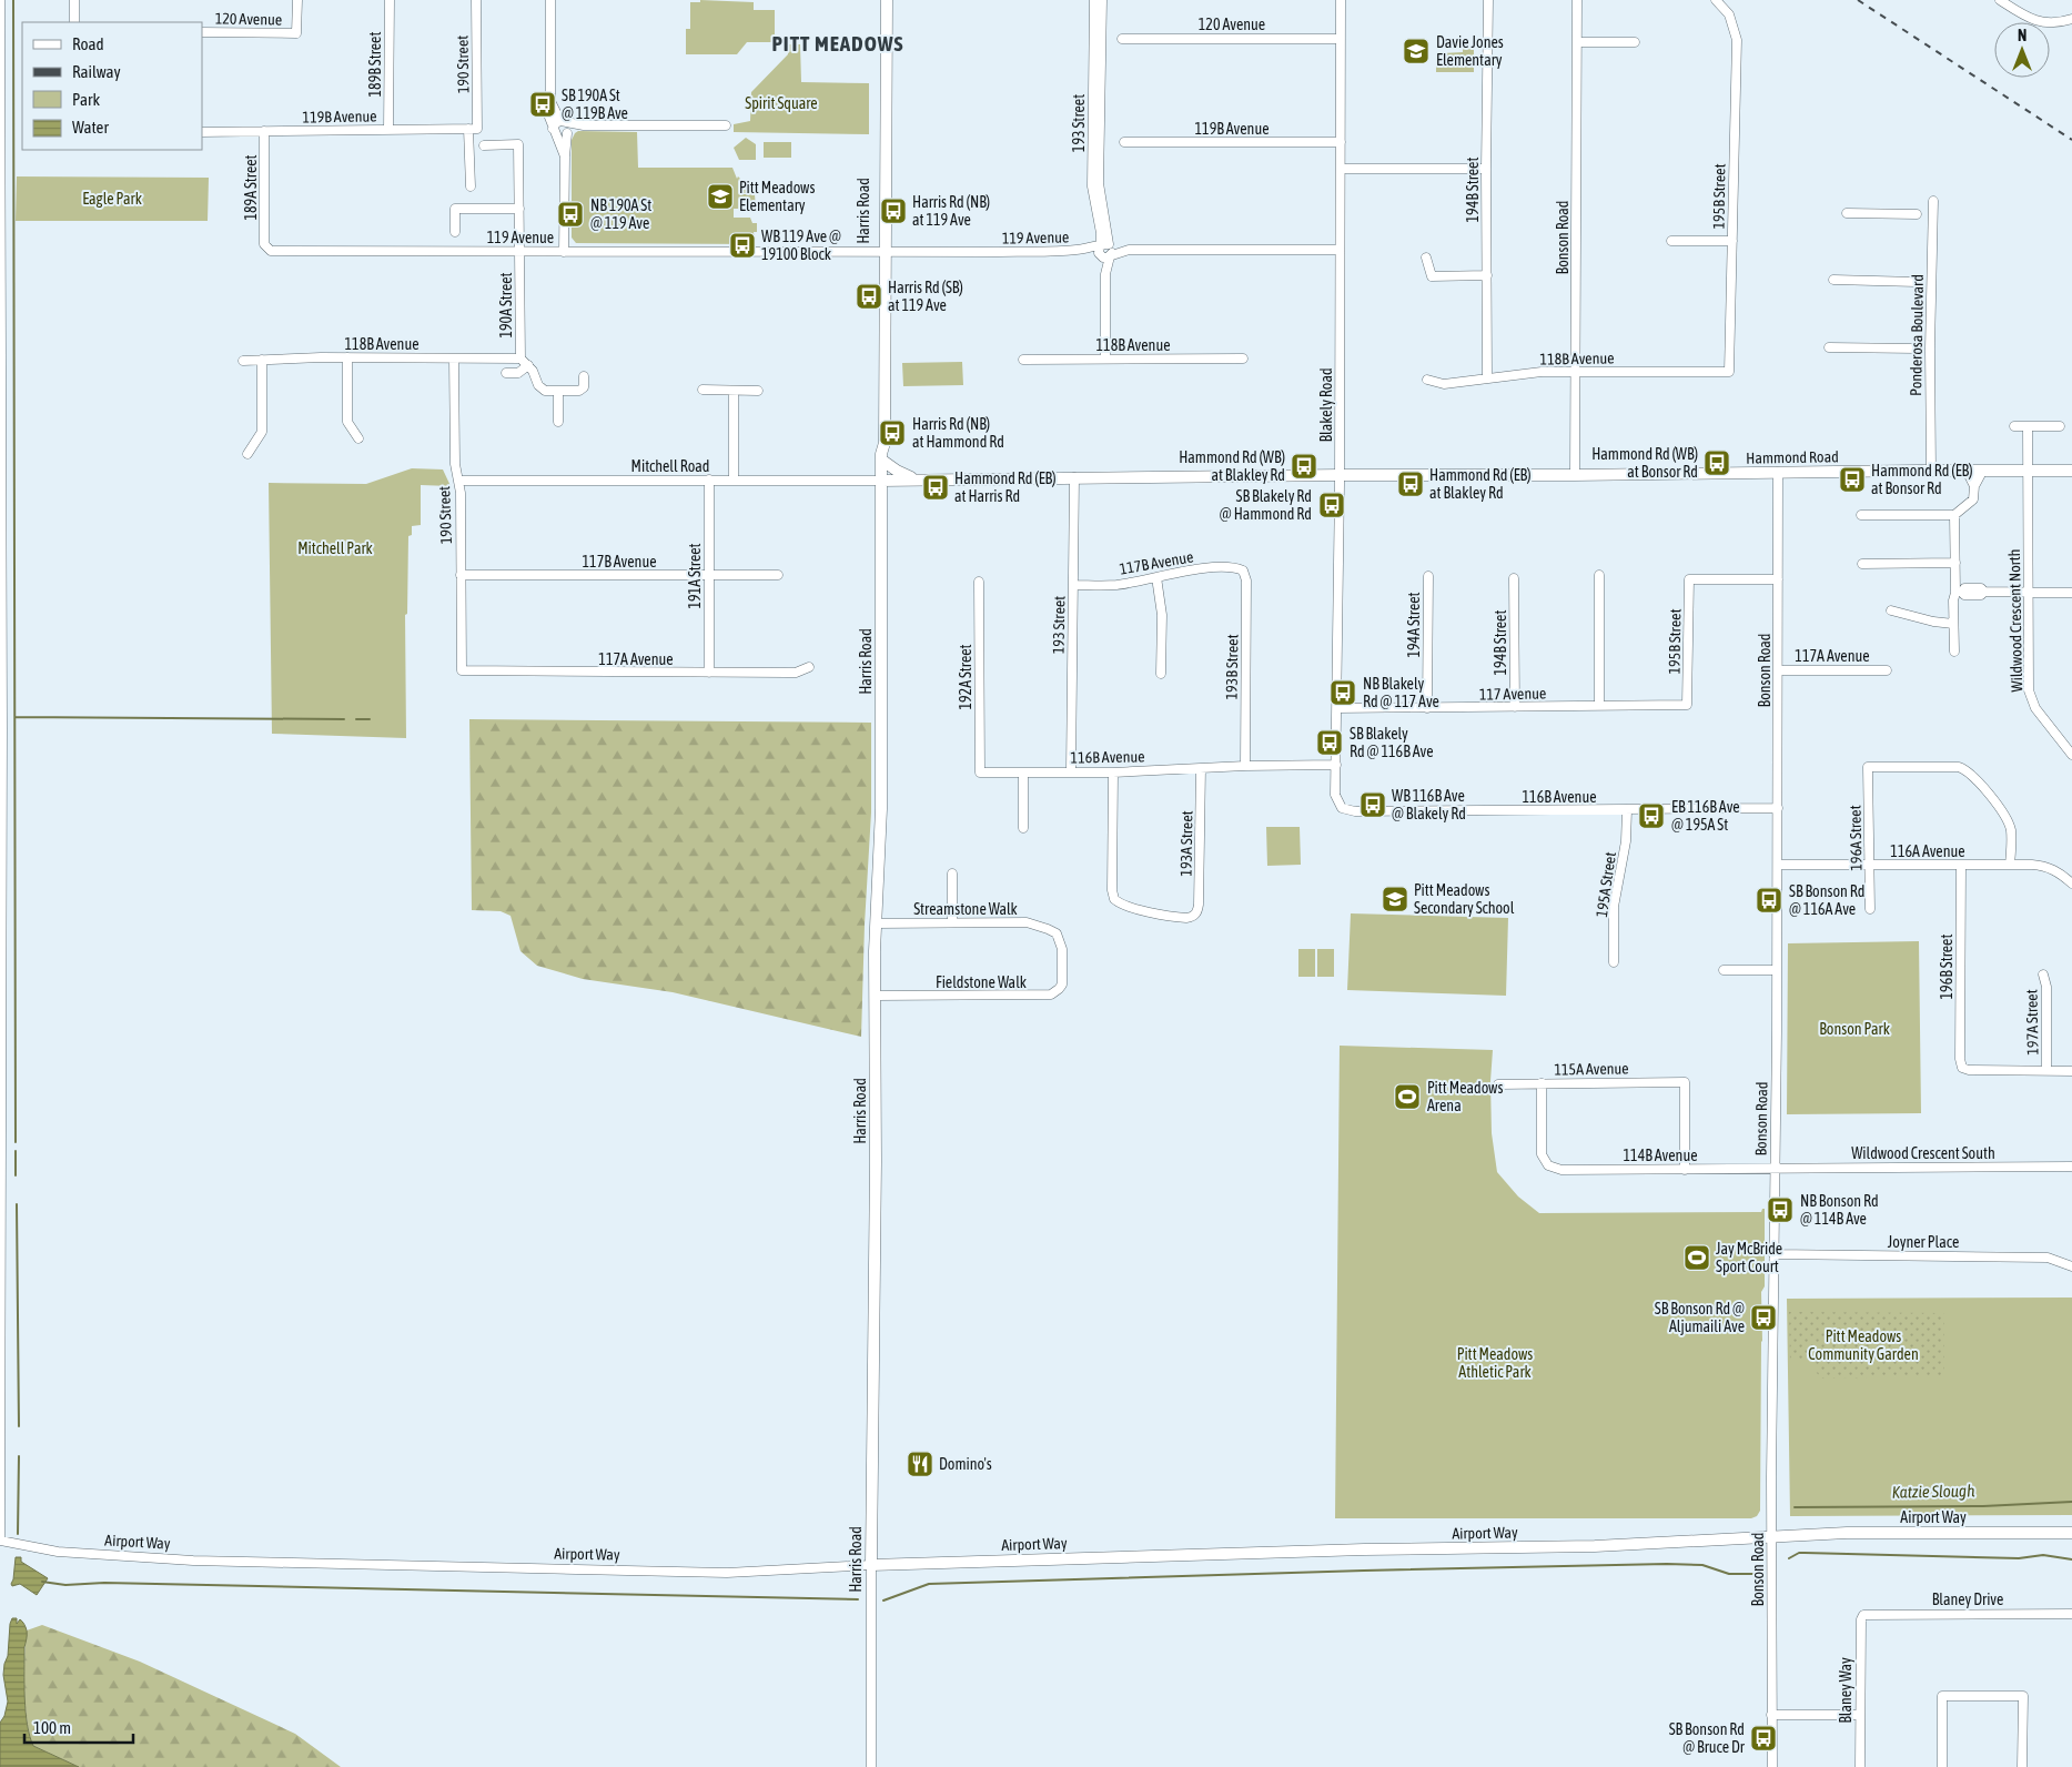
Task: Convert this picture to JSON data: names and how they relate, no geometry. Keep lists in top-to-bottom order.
{
  "streets": {
    "main road": ["Harris Road", "Hammond Road", "Airport Way"],
    "street": [
      "120 Avenue",
      "189B Street",
      "190 Street",
      "119B Avenue",
      "193 Street",
      "189A Street",
      "194B Street",
      "195B Street",
      "119 Avenue",
      "Bonson Road",
      "190A Street",
      "Ponderosa Boulevard",
      "118B Avenue",
      "Blakely Road",
      "Mitchell Road",
      "117B Avenue",
      "191A Street",
      "Wildwood Crescent North",
      "194A Street",
      "117A Avenue",
      "193B Street",
      "192A Street",
      "117 Avenue",
      "116B Avenue",
      "196A Street",
      "193A Street",
      "116A Avenue",
      "195A Street",
      "Streamstone Walk",
      "196B Street",
      "Fieldstone Walk",
      "197A Street",
      "115A Avenue",
      "Wildwood Crescent South",
      "114B Avenue",
      "Joyner Place",
      "Blaney Drive",
      "Blaney Way"
    ]
  },
  "crossings": [
    ["120 Avenue", "Blakely Road"],
    ["189B Street", "119B Avenue"],
    ["190 Street", "119B Avenue"],
    ["190 Street", "118B Avenue"],
    ["190 Street", "Mitchell Road"],
    ["190 Street", "117B Avenue"],
    ["190 Street", "117A Avenue"],
    ["119B Avenue", "189A Street"],
    ["119B Avenue", "Blakely Road"],
    ["193 Street", "119 Avenue"],
    ["193 Street", "118B Avenue"],
    ["193 Street", "Hammond Road"],
    ["193 Street", "117B Avenue"],
    ["193 Street", "116B Avenue"],
    ["189A Street", "119 Avenue"],
    ["194B Street", "118B Avenue"],
    ["194B Street", "117 Avenue"],
    ["195B Street", "Bonson Road"],
    ["195B Street", "118B Avenue"],
    ["195B Street", "117 Avenue"],
    ["Harris Road", "119 Avenue"],
    ["Harris Road", "Hammond Road"],
    ["Harris Road", "Mitchell Road"],
    ["Harris Road", "Streamstone Walk"],
    ["Harris Road", "Fieldstone Walk"],
    ["Harris Road", "Airport Way"],
    ["119 Avenue", "190A Street"],
    ["119 Avenue", "Blakely Road"],
    ["Bonson Road", "118B Avenue"],
    ["Bonson Road", "Hammond Road"],
    ["Bonson Road", "117A Avenue"],
    ["Bonson Road", "116B Avenue"],
    ["Bonson Road", "116A Avenue"],
    ["Bonson Road", "Wildwood Crescent South"],
    ["Bonson Road", "114B Avenue"],
    ["Bonson Road", "Joyner Place"],
    ["Bonson Road", "Airport Way"],
    ["190A Street", "118B Avenue"],
    ["Ponderosa Boulevard", "Hammond Road"],
    ["Blakely Road", "Hammond Road"],
    ["Blakely Road", "117 Avenue"],
    ["Blakely Road", "116B Avenue"],
    ["Hammond Road", "Mitchell Road"],
    ["Hammond Road", "Wildwood Crescent North"],
    ["Mitchell Road", "191A Street"],
    ["117B Avenue", "191A Street"],
    ["117B Avenue", "193B Street"],
    ["191A Street", "117A Avenue"],
    ["194A Street", "117 Avenue"],
    ["193B Street", "116B Avenue"],
    ["192A Street", "116B Avenue"],
    ["116B Avenue", "193A Street"],
    ["116B Avenue", "195A Street"],
    ["196A Street", "116A Avenue"],
    ["116A Avenue", "196B Street"],
    ["Streamstone Walk", "Fieldstone Walk"],
    ["196B Street", "197A Street"],
    ["115A Avenue", "114B Avenue"],
    ["Wildwood Crescent South", "114B Avenue"],
    ["Blaney Drive", "Blaney Way"]
  ],
  "districts": ["PITT MEADOWS"],
  "water": ["Katzie Slough"],
  "parks": [
    "Spirit Square",
    "Eagle Park",
    "Mitchell Park",
    "Bonson Park",
    "Pitt Meadows Community Garden",
    "Pitt Meadows Athletic Park"
  ],
  "places": {
    "school or university": ["Davie Jones Elementary", "Pitt Meadows Elementary", "Pitt Meadows Secondary School"],
    "bus stop": [
      "SB 190A St @ 119B Ave",
      "Harris Rd (NB) at 119 Ave",
      "NB 190A St @ 119 Ave",
      "WB 119 Ave @ 19100 Block",
      "Harris Rd (SB) at 119 Ave",
      "Harris Rd (NB) at Hammond Rd",
      "Hammond Rd (WB) at Bonsor Rd",
      "Hammond Rd (WB) at Blakley Rd",
      "Hammond Rd (EB) at Bonsor Rd",
      "Hammond Rd (EB) at Blakley Rd",
      "Hammond Rd (EB) at Harris Rd",
      "SB Blakely Rd @ Hammond Rd",
      "NB Blakely Rd @ 117 Ave",
      "SB Blakely Rd @ 116B Ave",
      "WB 116B Ave @ Blakely Rd",
      "EB 116B Ave @ 195A St",
      "SB Bonson Rd @ 116A Ave",
      "NB Bonson Rd @ 114B Ave",
      "SB Bonson Rd @ Aljumaili Ave",
      "SB Bonson Rd @ Bruce Dr"
    ],
    "sports": ["Pitt Meadows Arena", "Jay McBride Sport Court"],
    "restaurant": ["Domino's"]
  },
  "legend": [
    "Road",
    "Railway",
    "Park",
    "Water"
  ],
  "scale_bar": "100 m",
  "north": "top"
}
